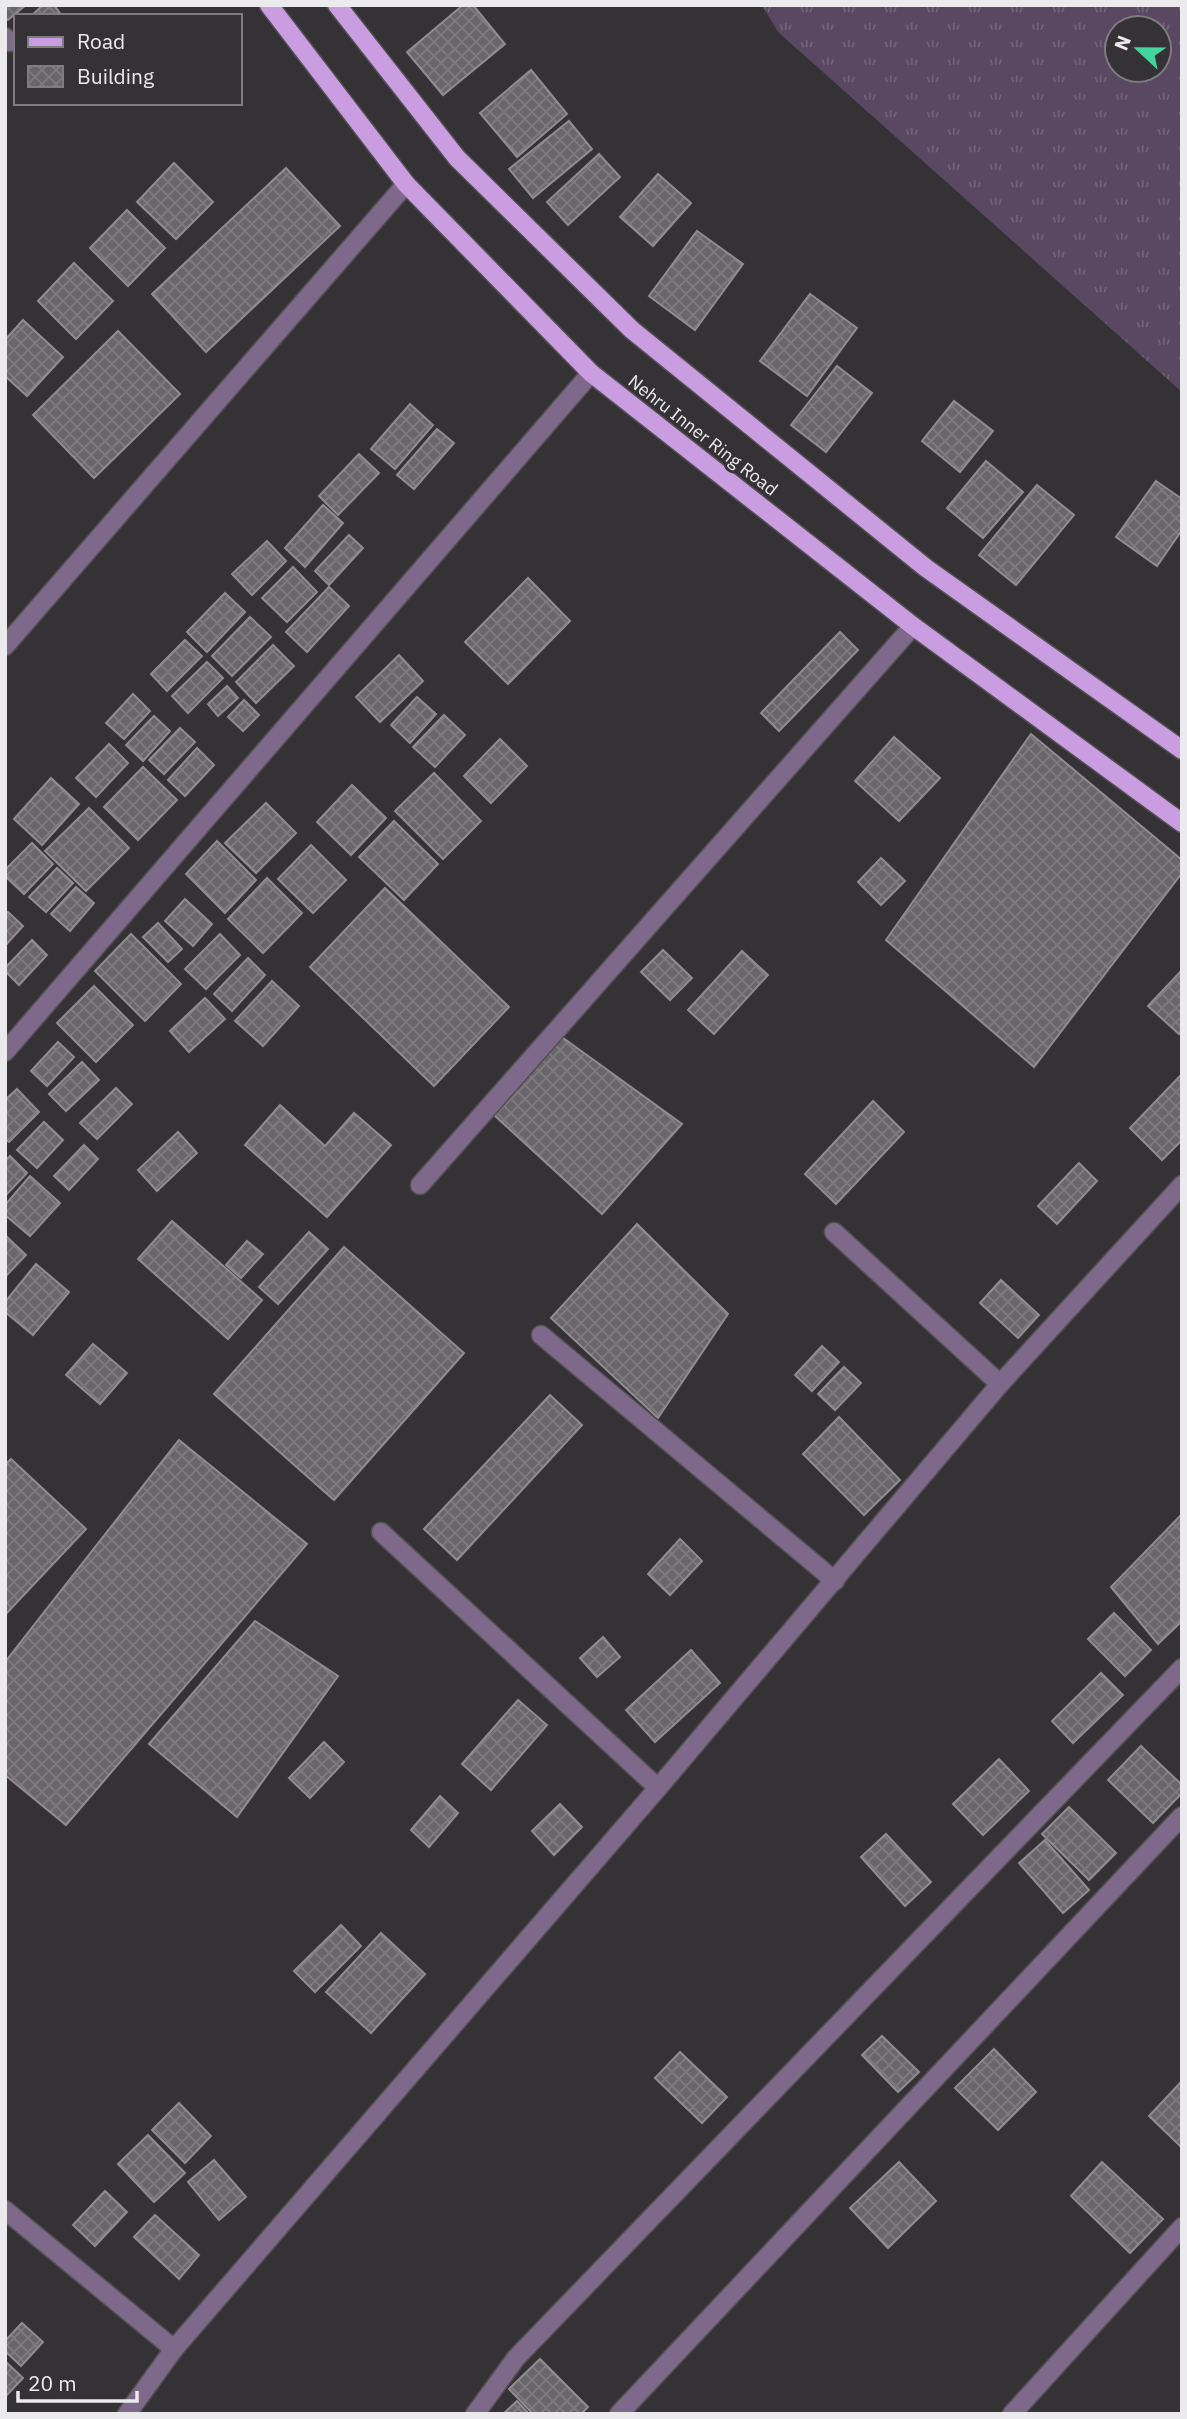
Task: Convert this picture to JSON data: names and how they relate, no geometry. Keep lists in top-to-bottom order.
{
  "streets": {
    "main road": ["Nehru Inner Ring Road"]
  },
  "legend": ["Road", "Building"],
  "scale_bar": "20 m",
  "north": "left"
}
